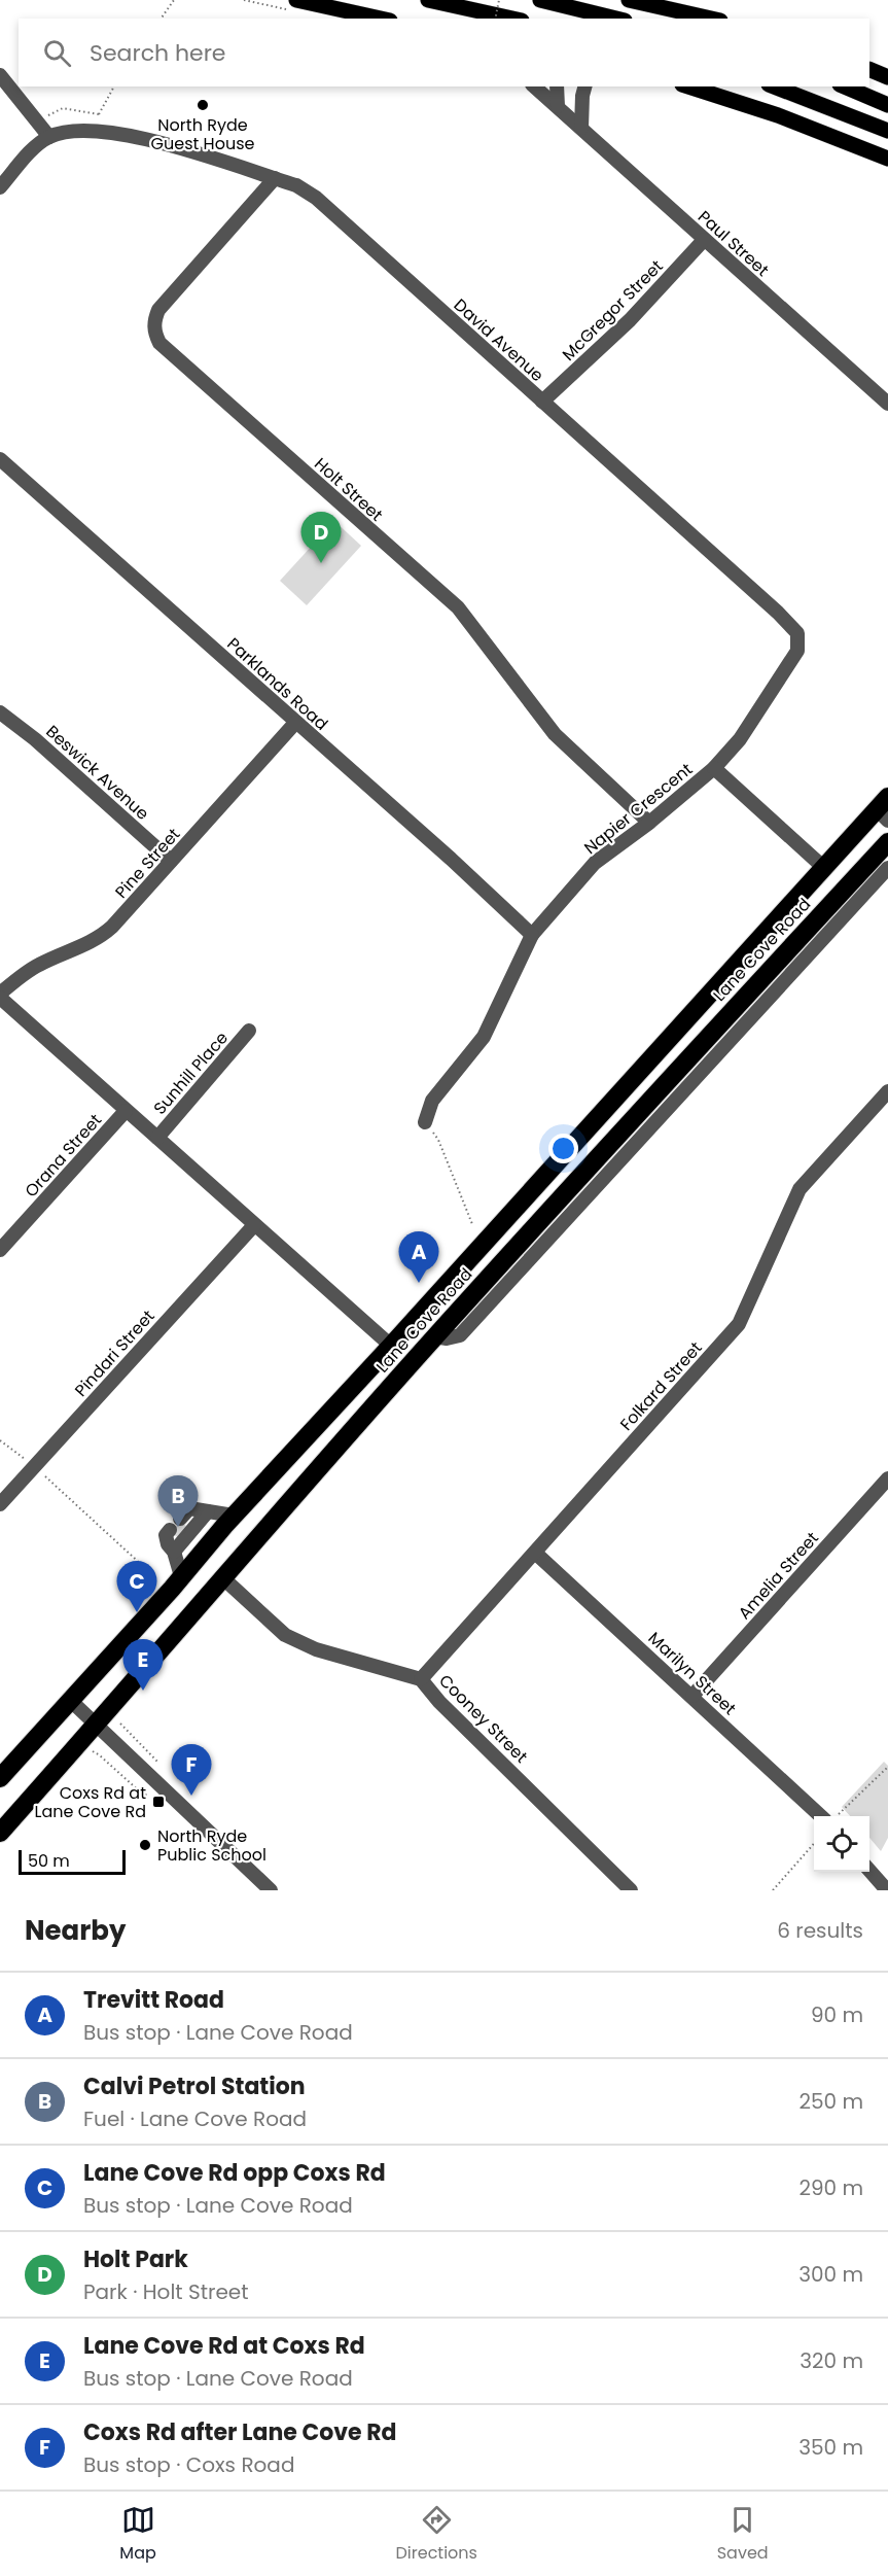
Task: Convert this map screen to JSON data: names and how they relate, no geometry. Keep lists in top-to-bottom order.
{
  "streets": {
    "highway": ["Lane Cove Road"],
    "street": [
      "Paul Street",
      "McGregor Street",
      "David Avenue",
      "Holt Street",
      "Parklands Road",
      "Beswick Avenue",
      "Napier Crescent",
      "Pine Street",
      "Sunhill Place",
      "Orana Street",
      "Pindari Street",
      "Folkard Street",
      "Amelia Street",
      "Marilyn Street",
      "Cooney Street"
    ]
  },
  "crossings": [
    ["Paul Street", "McGregor Street"],
    ["McGregor Street", "David Avenue"],
    ["David Avenue", "Holt Street"],
    ["David Avenue", "Napier Crescent"],
    ["Holt Street", "Napier Crescent"],
    ["Parklands Road", "Napier Crescent"],
    ["Parklands Road", "Pine Street"],
    ["Beswick Avenue", "Pine Street"],
    ["Napier Crescent", "Lane Cove Road"],
    ["Lane Cove Road", "Cooney Street"],
    ["Folkard Street", "Marilyn Street"],
    ["Folkard Street", "Cooney Street"],
    ["Amelia Street", "Marilyn Street"]
  ],
  "places": {
    "other": ["North Ryde Guest House", "North Ryde Public School"],
    "transit": ["Coxs Rd at Lane Cove Rd"]
  },
  "scale_bar": "50 m",
  "page": {
    "search": "Search here",
    "pins": [
      "D",
      "A",
      "B",
      "C",
      "E",
      "F"
    ],
    "scale": "50 m",
    "heading": ["Nearby", "6 results"],
    "list": [
      {
        "mark": "A",
        "name": "Trevitt Road",
        "note": "Bus stop · Lane Cove Road",
        "value": "90 m"
      },
      {
        "mark": "B",
        "name": "Calvi Petrol Station",
        "note": "Fuel · Lane Cove Road",
        "value": "250 m"
      },
      {
        "mark": "C",
        "name": "Lane Cove Rd opp Coxs Rd",
        "note": "Bus stop · Lane Cove Road",
        "value": "290 m"
      },
      {
        "mark": "D",
        "name": "Holt Park",
        "note": "Park · Holt Street",
        "value": "300 m"
      },
      {
        "mark": "E",
        "name": "Lane Cove Rd at Coxs Rd",
        "note": "Bus stop · Lane Cove Road",
        "value": "320 m"
      },
      {
        "mark": "F",
        "name": "Coxs Rd after Lane Cove Rd",
        "note": "Bus stop · Coxs Road",
        "value": "350 m"
      }
    ],
    "nav": ["Map", "Directions", "Saved"]
  }
}
